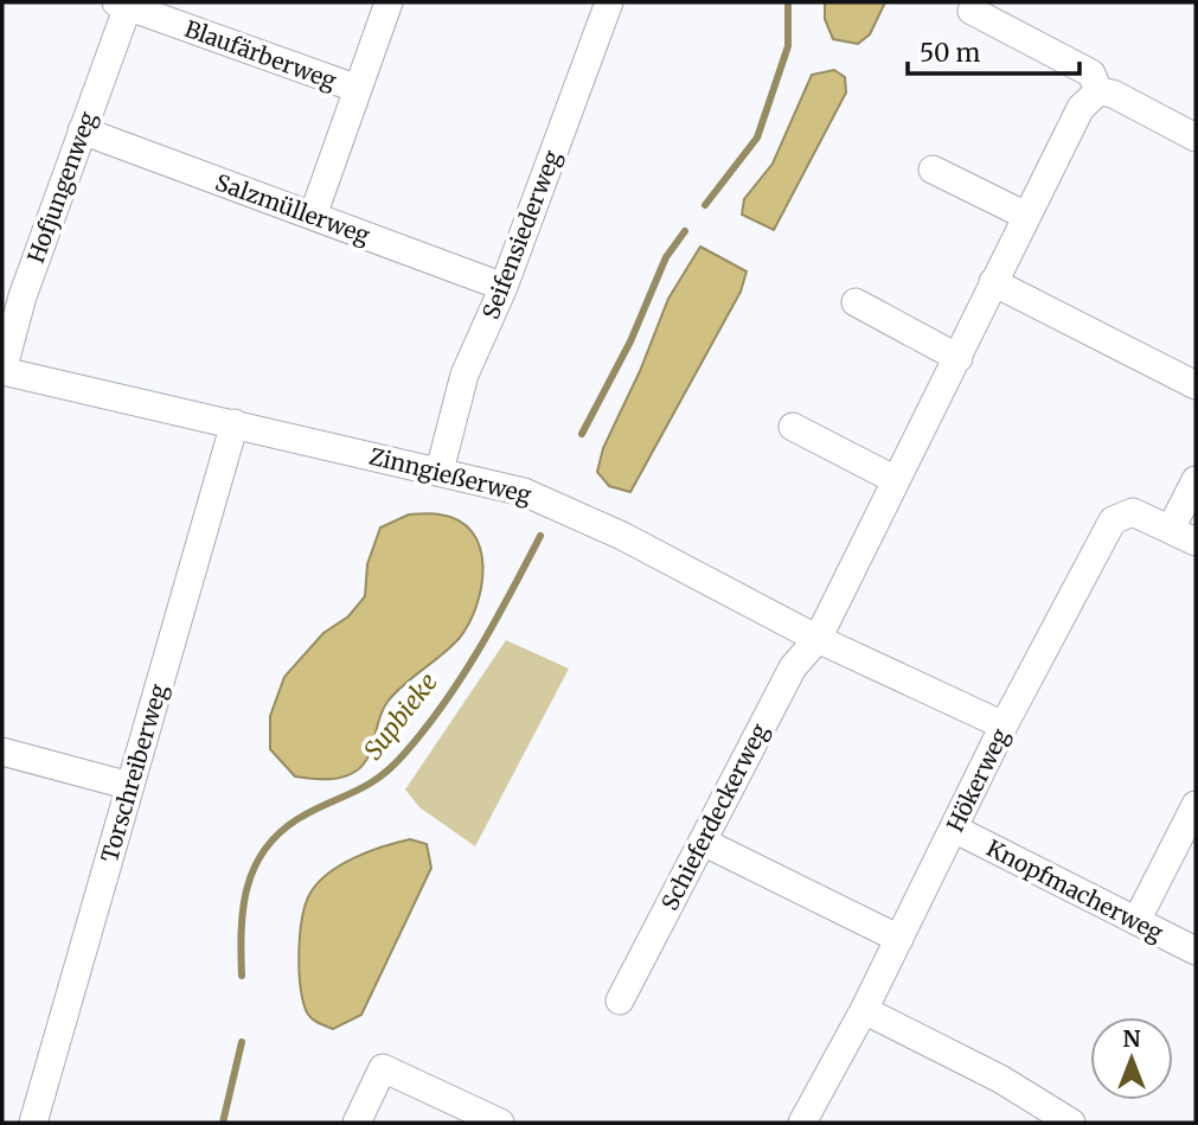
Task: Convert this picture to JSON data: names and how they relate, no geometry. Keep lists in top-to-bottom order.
{
  "streets": {
    "street": [
      "Blaufärberweg",
      "Hofjungenweg",
      "Salzmüllerweg",
      "Seifensiederweg",
      "Zinngießerweg",
      "Torschreiberweg",
      "Hökerweg",
      "Schieferdeckerweg",
      "Knopfmacherweg"
    ]
  },
  "crossings": [
    ["Blaufärberweg", "Hofjungenweg"],
    ["Hofjungenweg", "Salzmüllerweg"],
    ["Hofjungenweg", "Zinngießerweg"],
    ["Salzmüllerweg", "Seifensiederweg"],
    ["Seifensiederweg", "Zinngießerweg"],
    ["Zinngießerweg", "Torschreiberweg"],
    ["Zinngießerweg", "Hökerweg"],
    ["Zinngießerweg", "Schieferdeckerweg"],
    ["Hökerweg", "Knopfmacherweg"]
  ],
  "water": ["Supbieke"],
  "scale_bar": "50 m",
  "north": "top"
}
